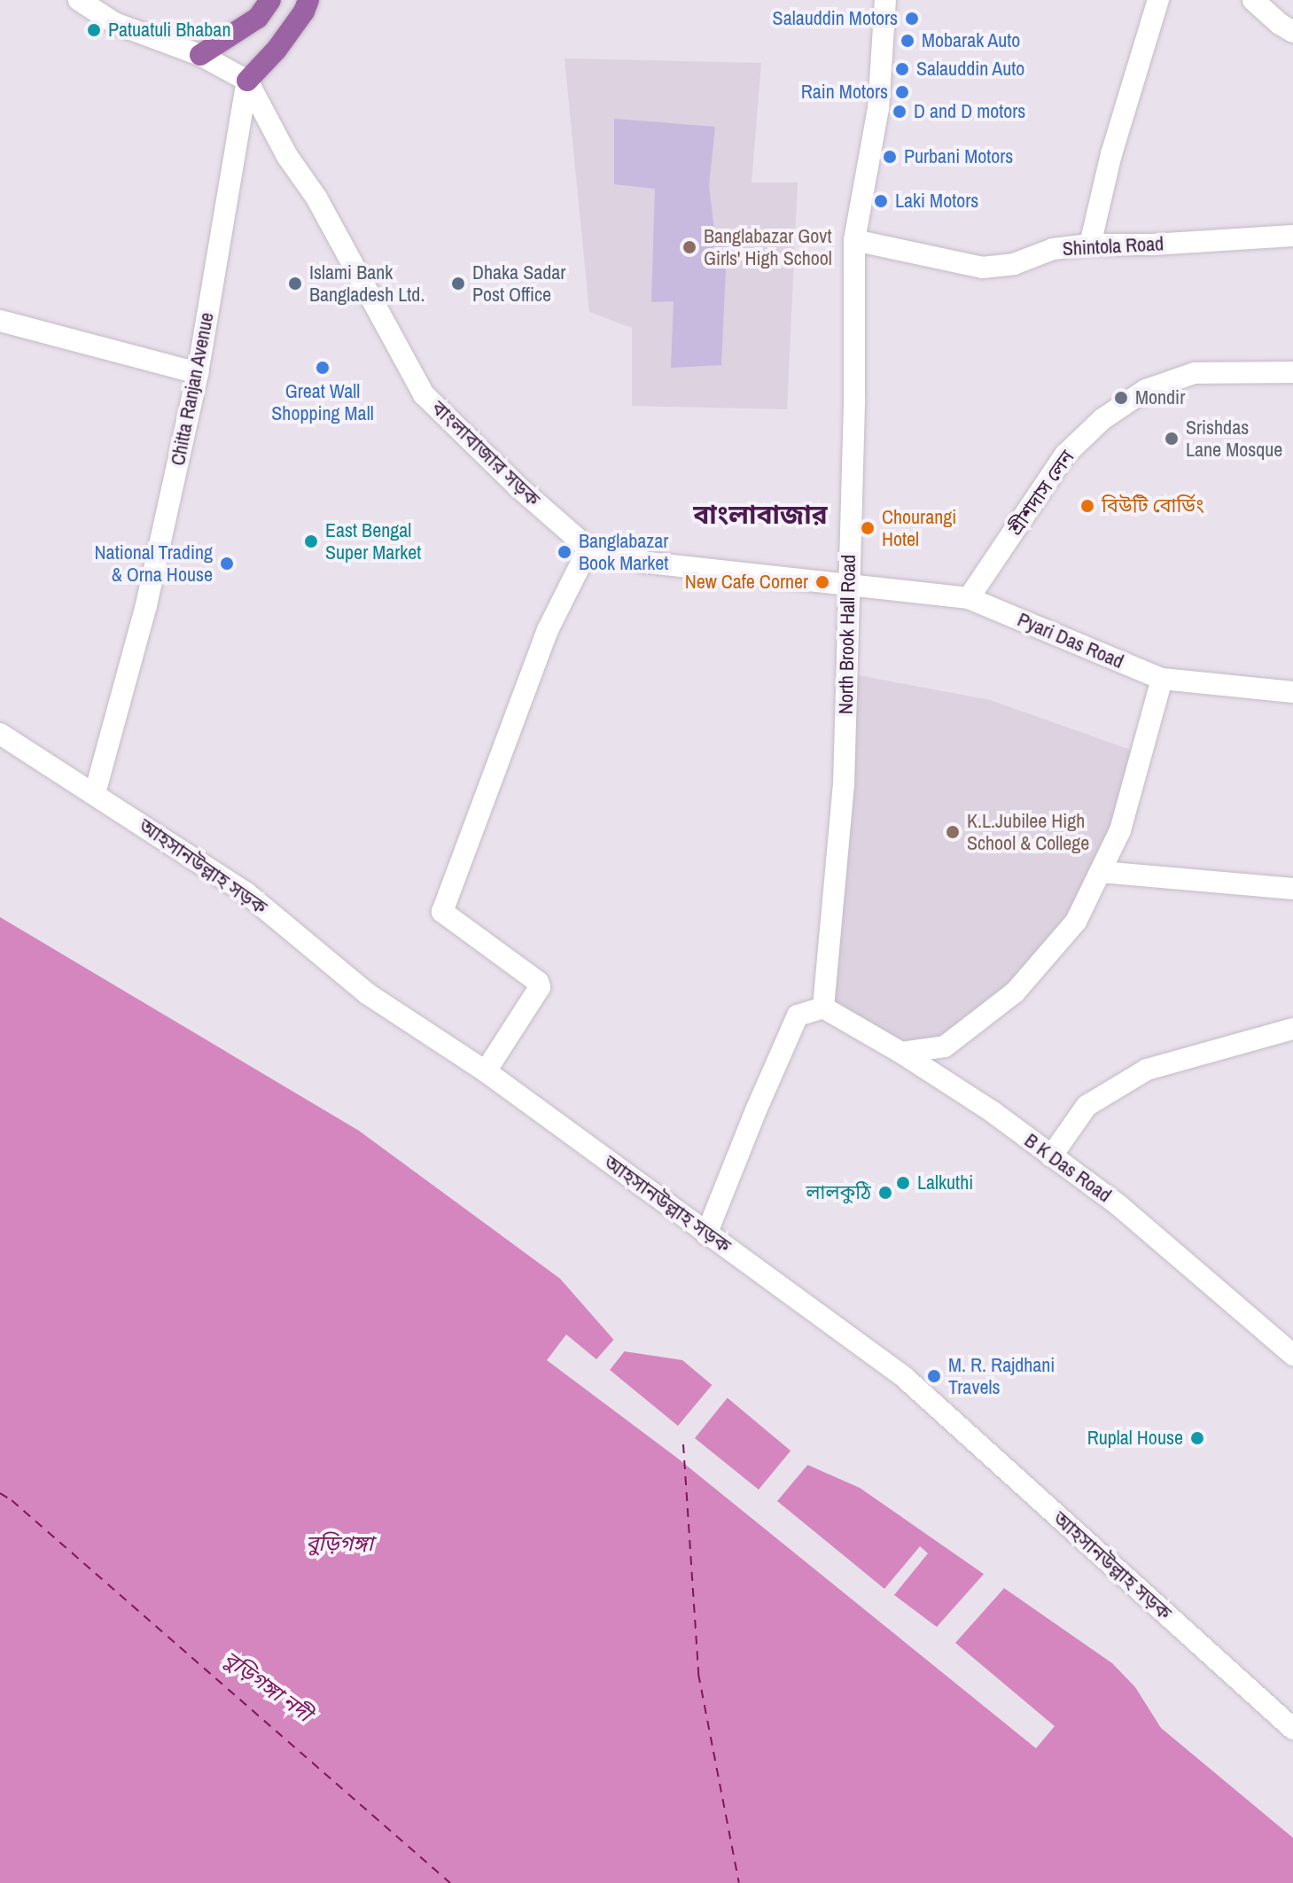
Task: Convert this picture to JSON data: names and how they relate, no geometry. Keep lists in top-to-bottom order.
{
  "streets": {
    "street": [
      "Shintola Road",
      "Chitta Ranjan Avenue",
      "বাংলাবাজার সড়ক",
      "শ্রীশদাস লেন",
      "North Brook Hall Road",
      "Pyari Das Road",
      "আহসানউল্লাহ সড়ক",
      "B K Das Road"
    ]
  },
  "crossings": [
    ["Shintola Road", "North Brook Hall Road"],
    ["Chitta Ranjan Avenue", "বাংলাবাজার সড়ক"],
    ["Chitta Ranjan Avenue", "আহসানউল্লাহ সড়ক"],
    ["বাংলাবাজার সড়ক", "North Brook Hall Road"],
    ["বাংলাবাজার সড়ক", "Pyari Das Road"],
    ["শ্রীশদাস লেন", "Pyari Das Road"],
    ["North Brook Hall Road", "Pyari Das Road"],
    ["North Brook Hall Road", "B K Das Road"]
  ],
  "districts": ["বাংলাবাজার"],
  "water": ["বুড়িগঙ্গা", "বুড়িগঙ্গা নদী"],
  "places": [
    "Salauddin Motors",
    "Patuatuli Bhaban",
    "Mobarak Auto",
    "Salauddin Auto",
    "Rain Motors",
    "D and D motors",
    "Purbani Motors",
    "Laki Motors",
    "Banglabazar Govt Girls' High School",
    "Islami Bank Bangladesh Ltd.",
    "Dhaka Sadar Post Office",
    "Great Wall Shopping Mall",
    "Mondir",
    "Srishdas Lane Mosque",
    "বিউটি বোর্ডিং",
    "Chourangi Hotel",
    "East Bengal Super Market",
    "Banglabazar Book Market",
    "National Trading & Orna House",
    "New Cafe Corner",
    "K.L.Jubilee High School & College",
    "Lalkuthi",
    "লালকুঠি",
    "M. R. Rajdhani Travels",
    "Ruplal House"
  ]
}
